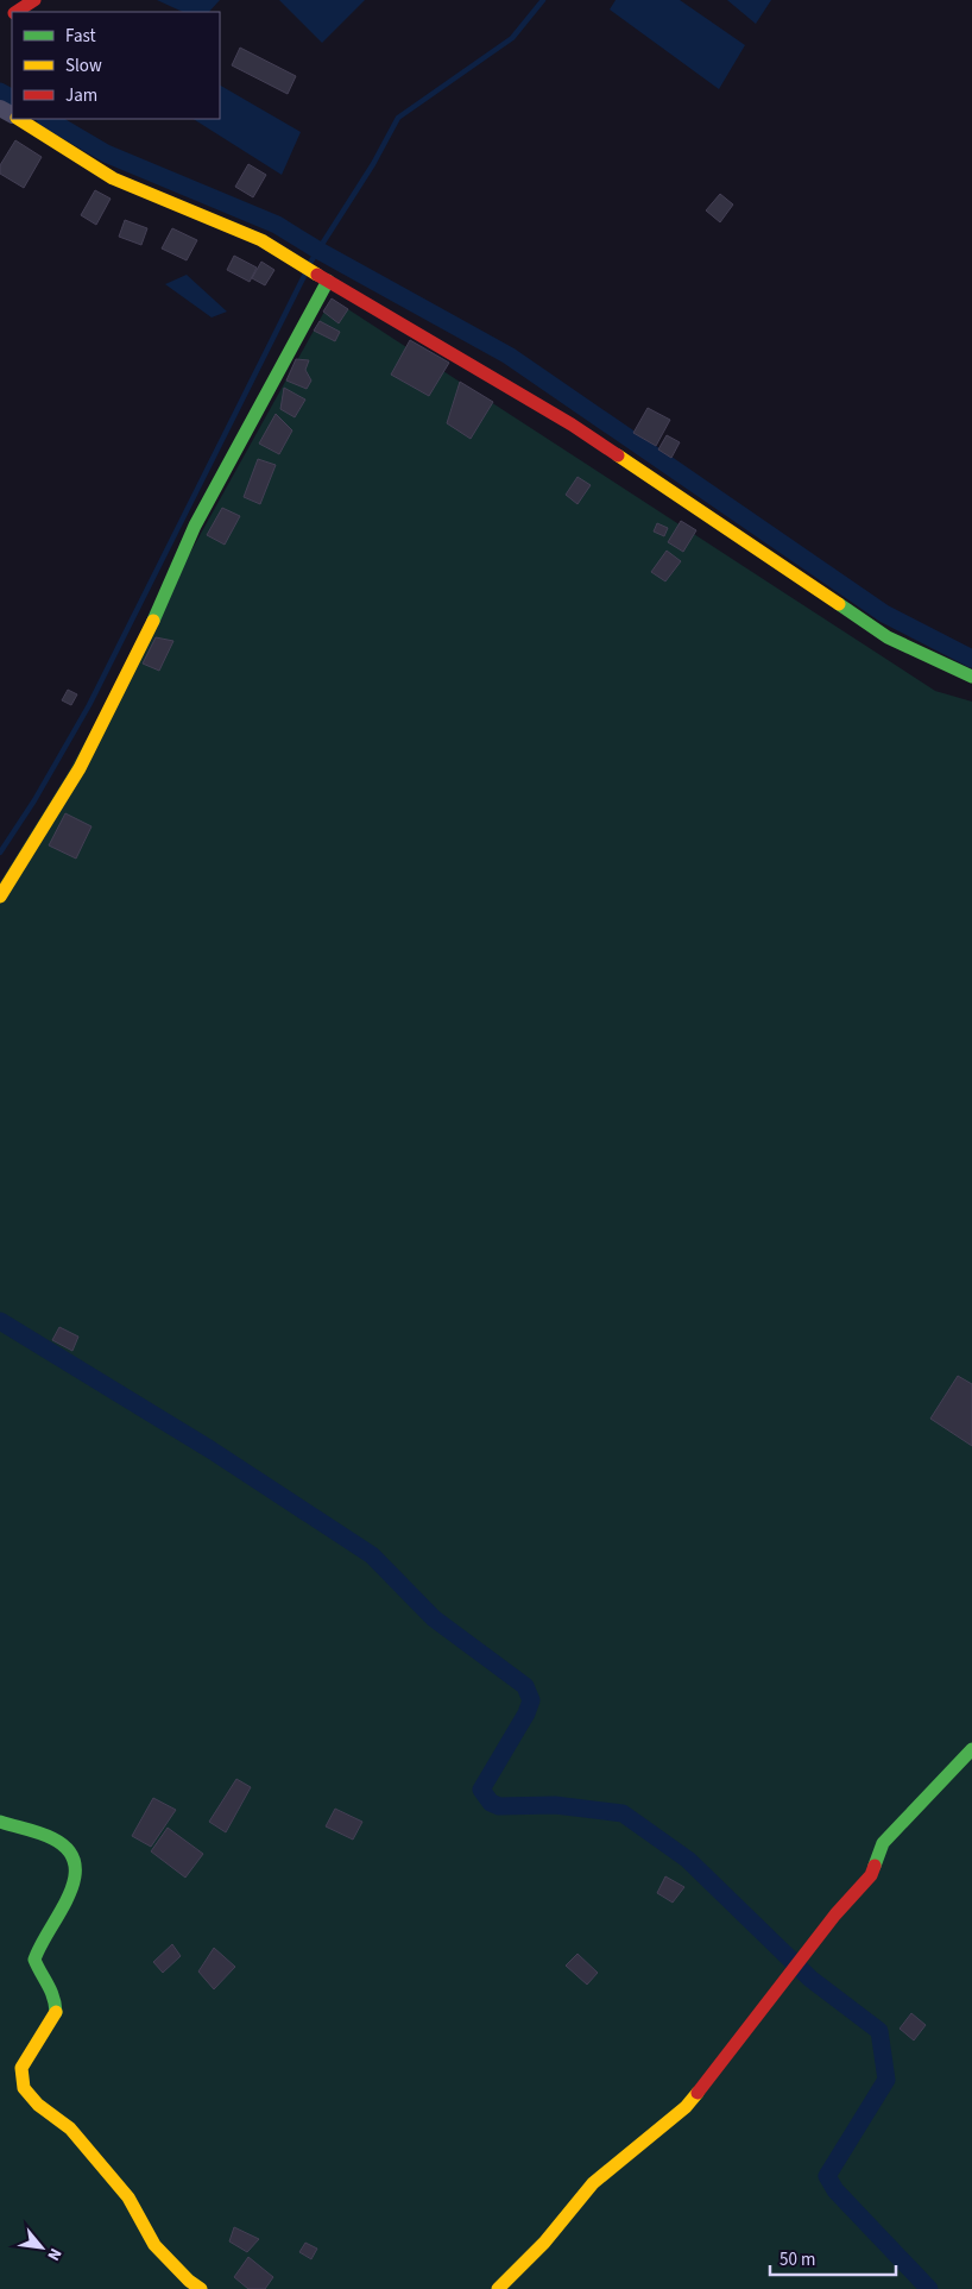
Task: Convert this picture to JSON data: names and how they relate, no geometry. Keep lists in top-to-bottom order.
{
  "legend": ["Fast", "Slow", "Jam"],
  "scale_bar": "50 m",
  "north": "bottom right"
}
